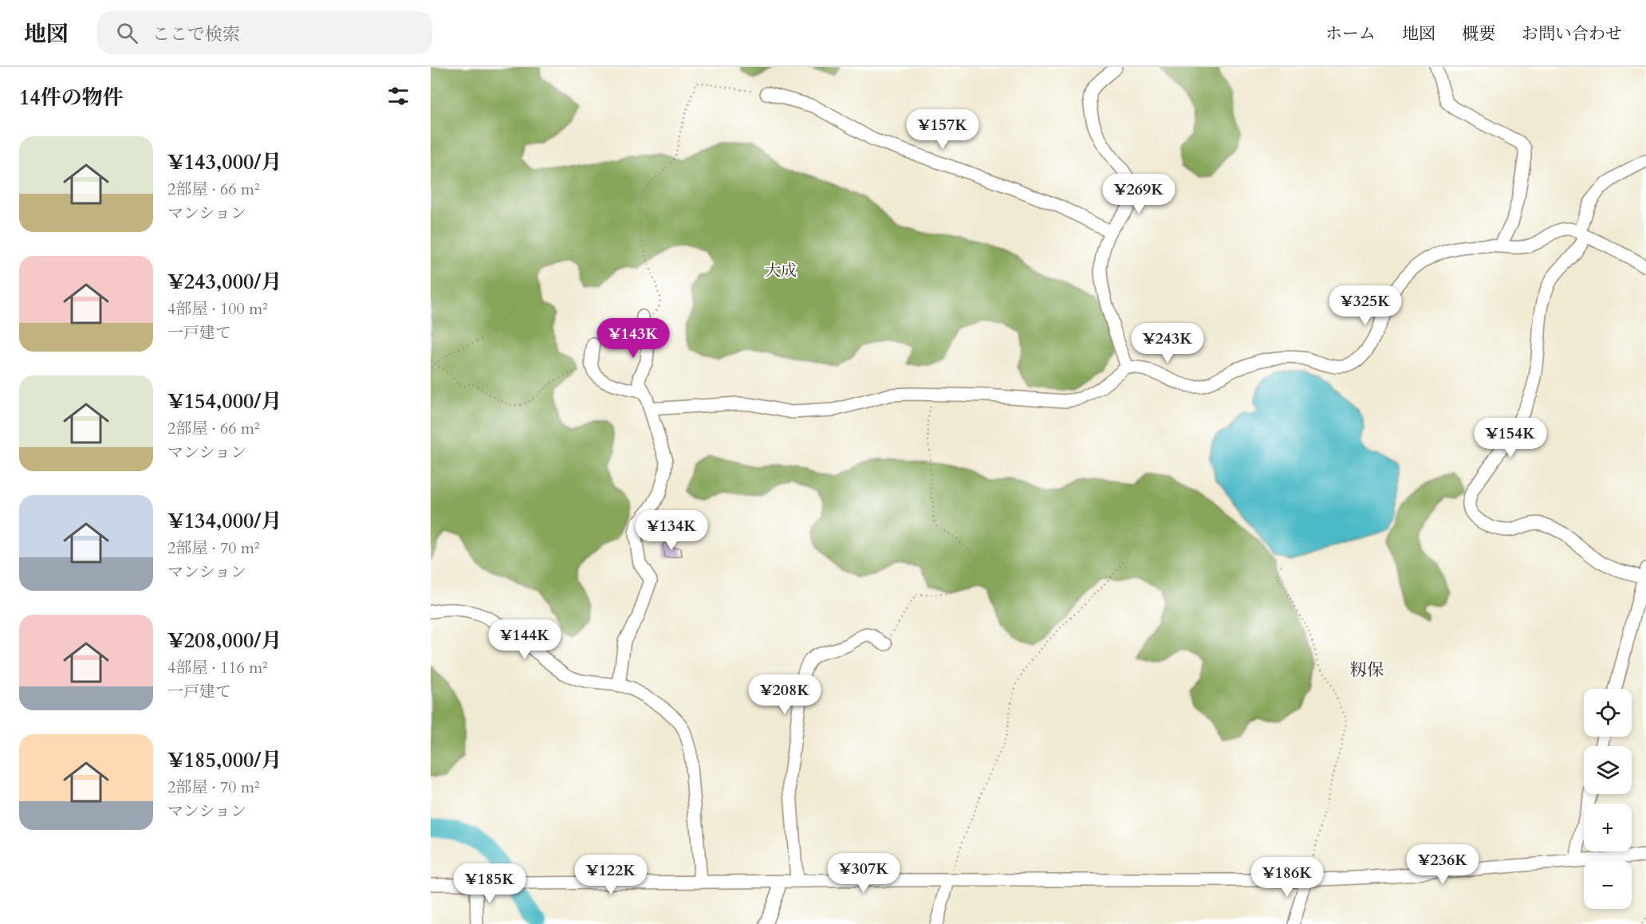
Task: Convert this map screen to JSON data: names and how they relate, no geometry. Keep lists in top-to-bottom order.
{
  "districts": ["大成", "籾保"],
  "page": {
    "header": "地図",
    "search": "ここで検索",
    "nav": [
      "ホーム",
      "地図",
      "概要",
      "お問い合わせ"
    ],
    "heading": "14件の物件",
    "price": [
      "¥157K",
      "¥269K",
      "¥325K",
      "¥143K",
      "¥243K",
      "¥154K",
      "¥134K",
      "¥144K",
      "¥208K",
      "¥236K",
      "¥307K",
      "¥122K",
      "¥186K",
      "¥185K"
    ],
    "list": [
      {
        "name": "¥143,000/月",
        "note": "2部屋 · 66 m² · マンション"
      },
      {
        "name": "¥243,000/月",
        "note": "4部屋 · 100 m² · 一戸建て"
      },
      {
        "name": "¥154,000/月",
        "note": "2部屋 · 66 m² · マンション"
      },
      {
        "name": "¥134,000/月",
        "note": "2部屋 · 70 m² · マンション"
      },
      {
        "name": "¥208,000/月",
        "note": "4部屋 · 116 m² · 一戸建て"
      },
      {
        "name": "¥185,000/月",
        "note": "2部屋 · 70 m² · マンション"
      }
    ],
    "map_buttons": ["+", "−"]
  }
}
